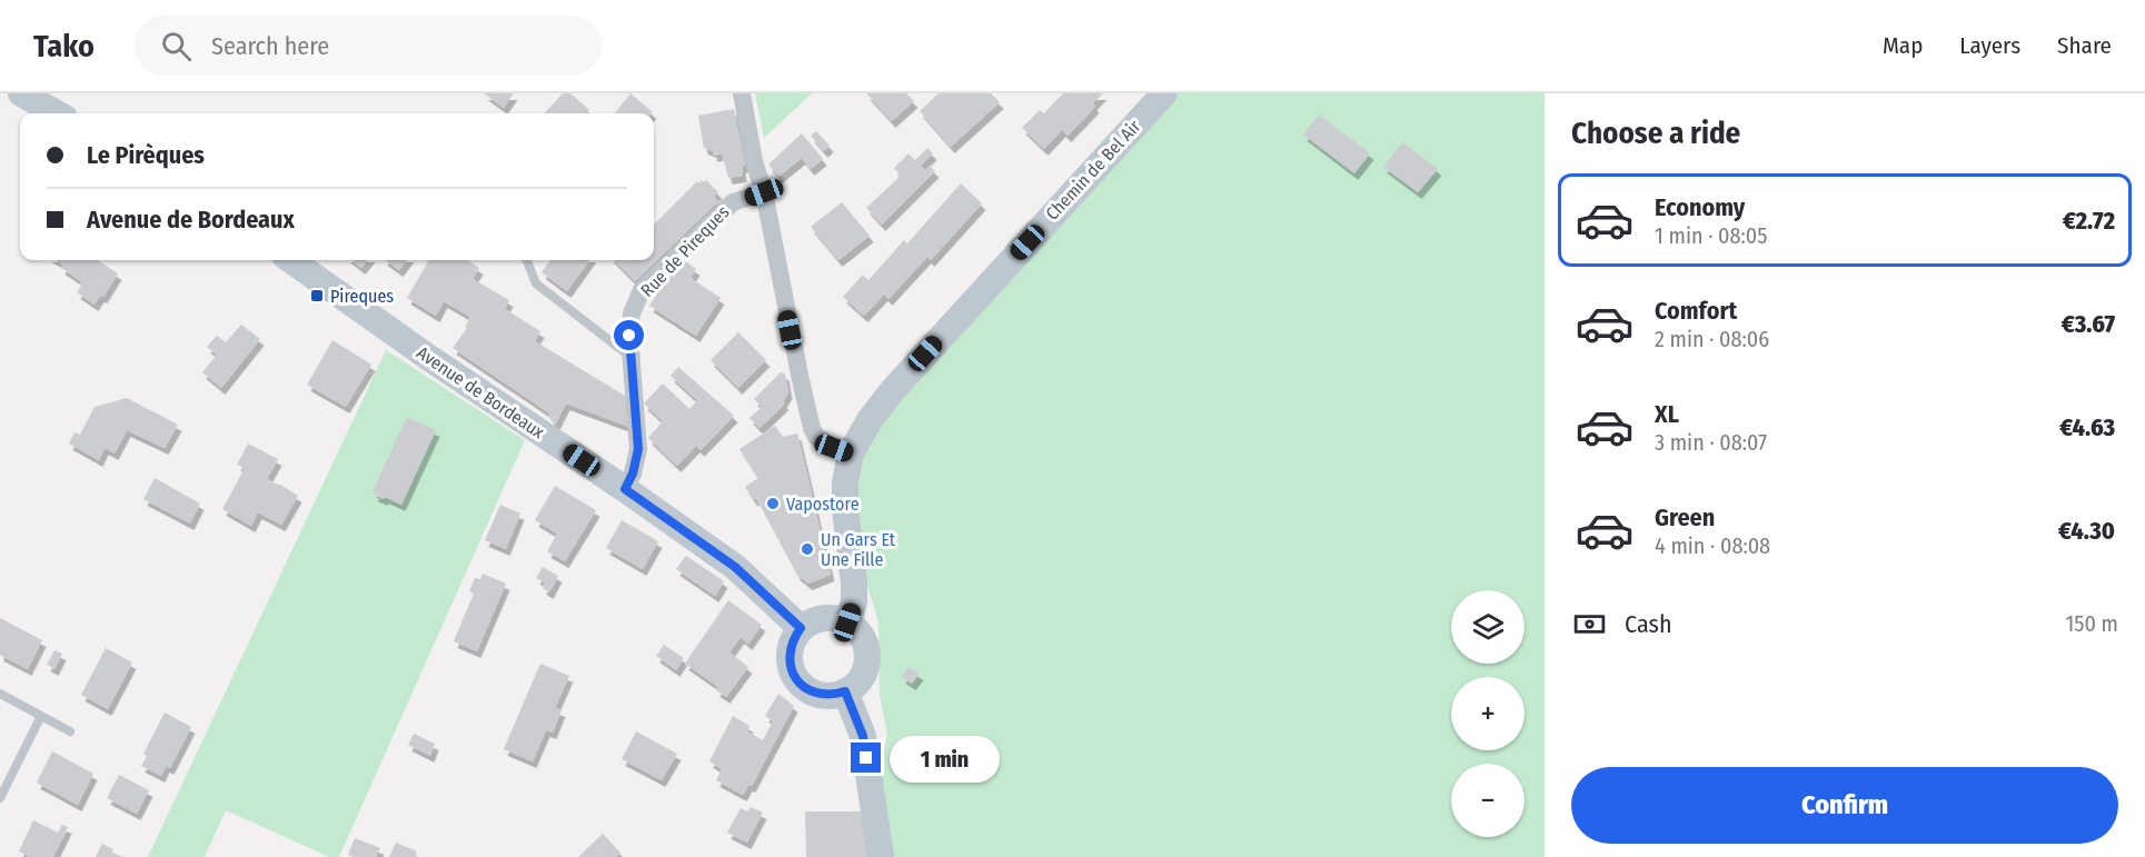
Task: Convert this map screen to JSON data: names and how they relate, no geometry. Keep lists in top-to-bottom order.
{
  "streets": {
    "main road": ["Chemin de Bel Air", "Avenue de Bordeaux"],
    "street": ["Rue de Pireques"]
  },
  "crossings": [
    ["Chemin de Bel Air", "Avenue de Bordeaux"],
    ["Rue de Pireques", "Avenue de Bordeaux"]
  ],
  "places": {
    "transit": ["Pireques"],
    "other": ["Vapostore", "Un Gars Et Une Fille"]
  },
  "page": {
    "header": "Tako",
    "search": "Search here",
    "nav": ["Map", "Layers", "Share"],
    "heading": "Choose a ride",
    "banner": ["Le Pirèques", "Avenue de Bordeaux"],
    "list": [
      {
        "name": "Economy",
        "note": "1 min · 08:05",
        "value": "€2.72"
      },
      {
        "name": "Comfort",
        "note": "2 min · 08:06",
        "value": "€3.67"
      },
      {
        "name": "XL",
        "note": "3 min · 08:07",
        "value": "€4.63"
      },
      {
        "name": "Green",
        "note": "4 min · 08:08",
        "value": "€4.30"
      }
    ],
    "pay": ["Cash", "150 m"],
    "map_buttons": ["+", "−"],
    "bubble": "1 min",
    "buttons": "Confirm"
  }
}
